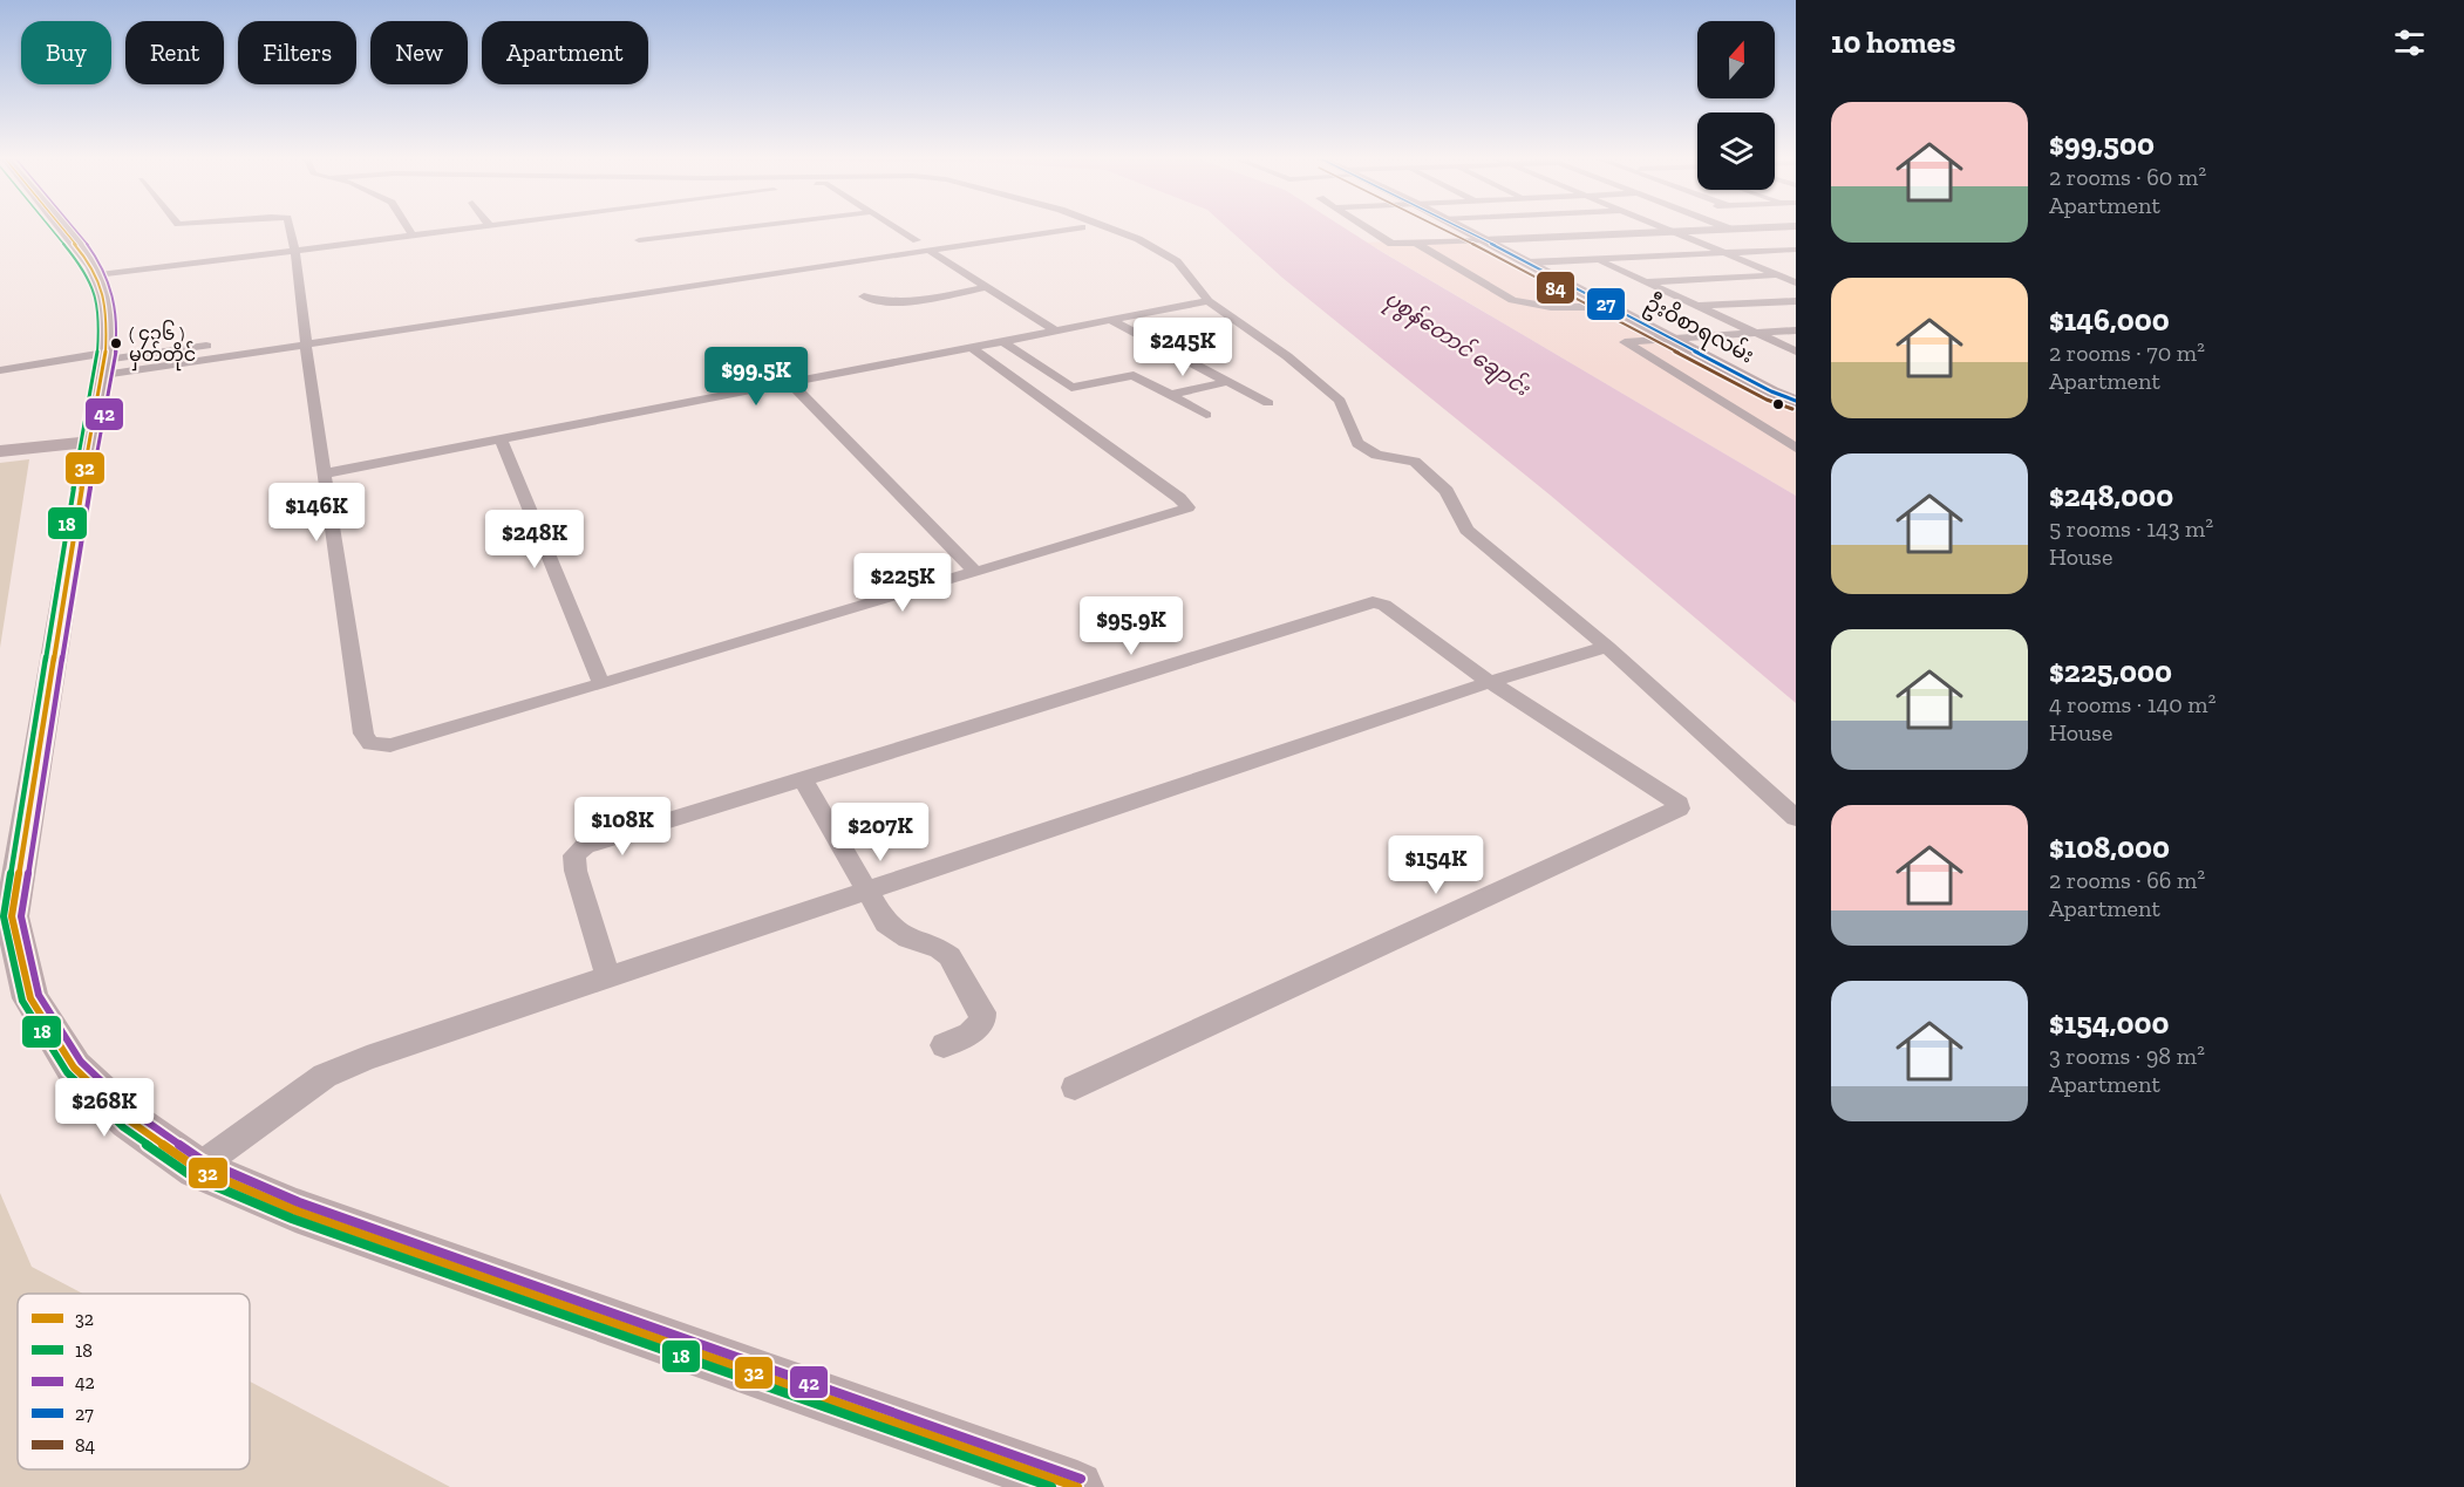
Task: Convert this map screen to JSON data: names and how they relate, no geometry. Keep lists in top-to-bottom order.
{
  "streets": {
    "main road": ["ဦးဝိစာရလမ်း"]
  },
  "water": ["ပုစွန်တောင် ချောင်း"],
  "places": ["( ၄၃၆ ) မှတ်တိုင်"],
  "lines": [
    "transit line 32",
    "transit line 18",
    "transit line 42",
    "transit line 27",
    "transit line 84"
  ],
  "legend": [
    "32",
    "18",
    "42",
    "27",
    "84"
  ],
  "north": "top",
  "page": {
    "heading": "10 homes",
    "chip": [
      "Buy",
      "Rent",
      "Filters",
      "New",
      "Apartment"
    ],
    "list": [
      {
        "name": "$99,500",
        "note": "2 rooms · 60 m² · Apartment"
      },
      {
        "name": "$146,000",
        "note": "2 rooms · 70 m² · Apartment"
      },
      {
        "name": "$248,000",
        "note": "5 rooms · 143 m² · House"
      },
      {
        "name": "$225,000",
        "note": "4 rooms · 140 m² · House"
      },
      {
        "name": "$108,000",
        "note": "2 rooms · 66 m² · Apartment"
      },
      {
        "name": "$154,000",
        "note": "3 rooms · 98 m² · Apartment"
      }
    ],
    "price": [
      "$245K",
      "$99.5K",
      "$146K",
      "$248K",
      "$225K",
      "$95.9K",
      "$108K",
      "$207K",
      "$154K",
      "$268K"
    ]
  }
}
